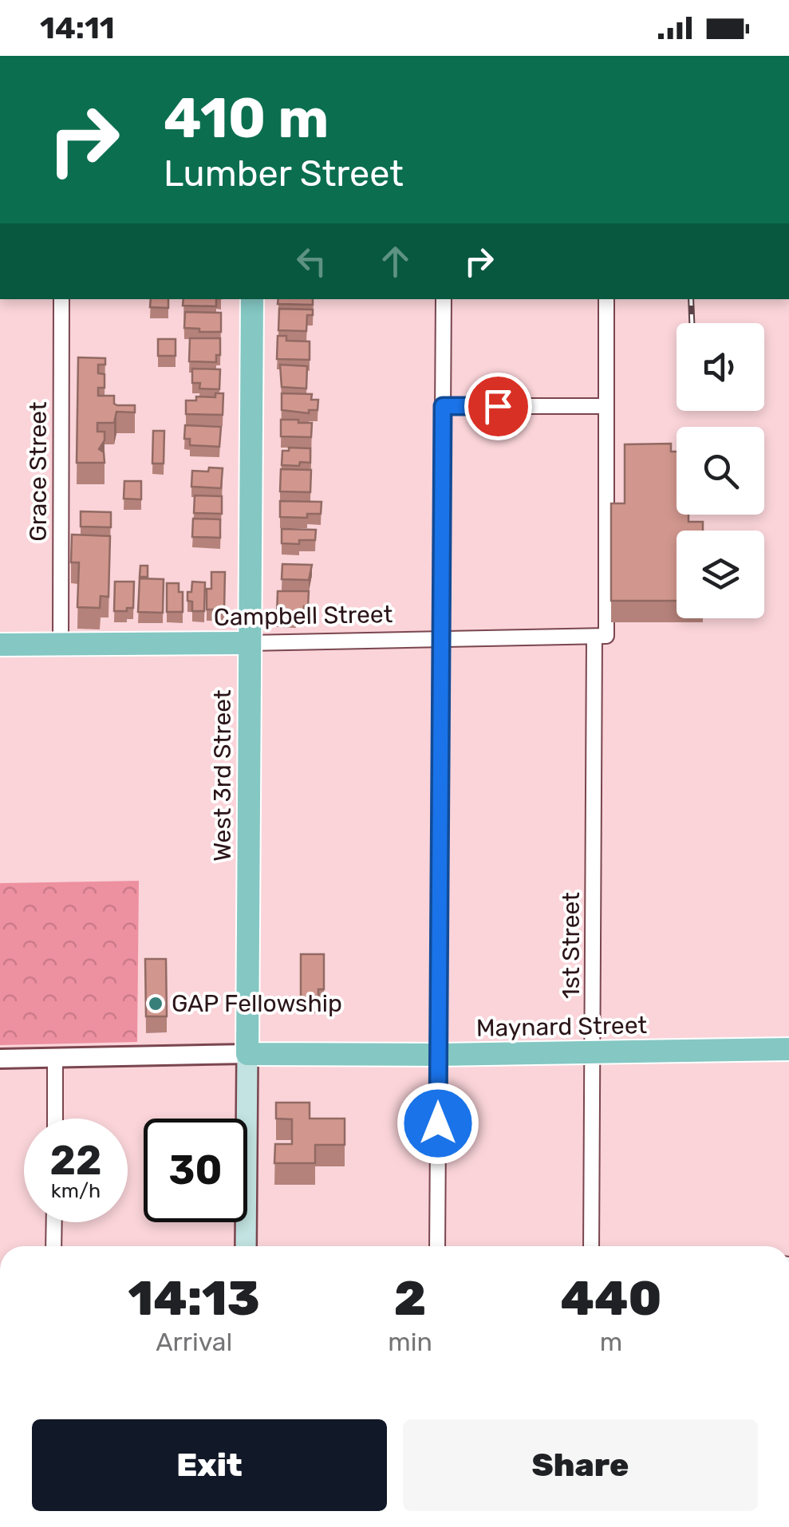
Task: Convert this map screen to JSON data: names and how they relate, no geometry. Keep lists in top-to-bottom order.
{
  "streets": {
    "main road": ["Campbell Street", "West 3rd Street", "Maynard Street"],
    "street": ["Grace Street", "1st Street"]
  },
  "crossings": [
    ["Grace Street", "Campbell Street"],
    ["Campbell Street", "West 3rd Street"],
    ["Campbell Street", "1st Street"],
    ["West 3rd Street", "Maynard Street"],
    ["1st Street", "Maynard Street"]
  ],
  "places": ["GAP Fellowship"],
  "page": {
    "status": "14:11",
    "turn": ["410 m", "Lumber Street"],
    "speed": "22 km/h",
    "limit": "30",
    "eta": [
      "14:13",
      "Arrival",
      "2",
      "min",
      "440",
      "m"
    ],
    "buttons": ["Exit", "Share"]
  }
}
